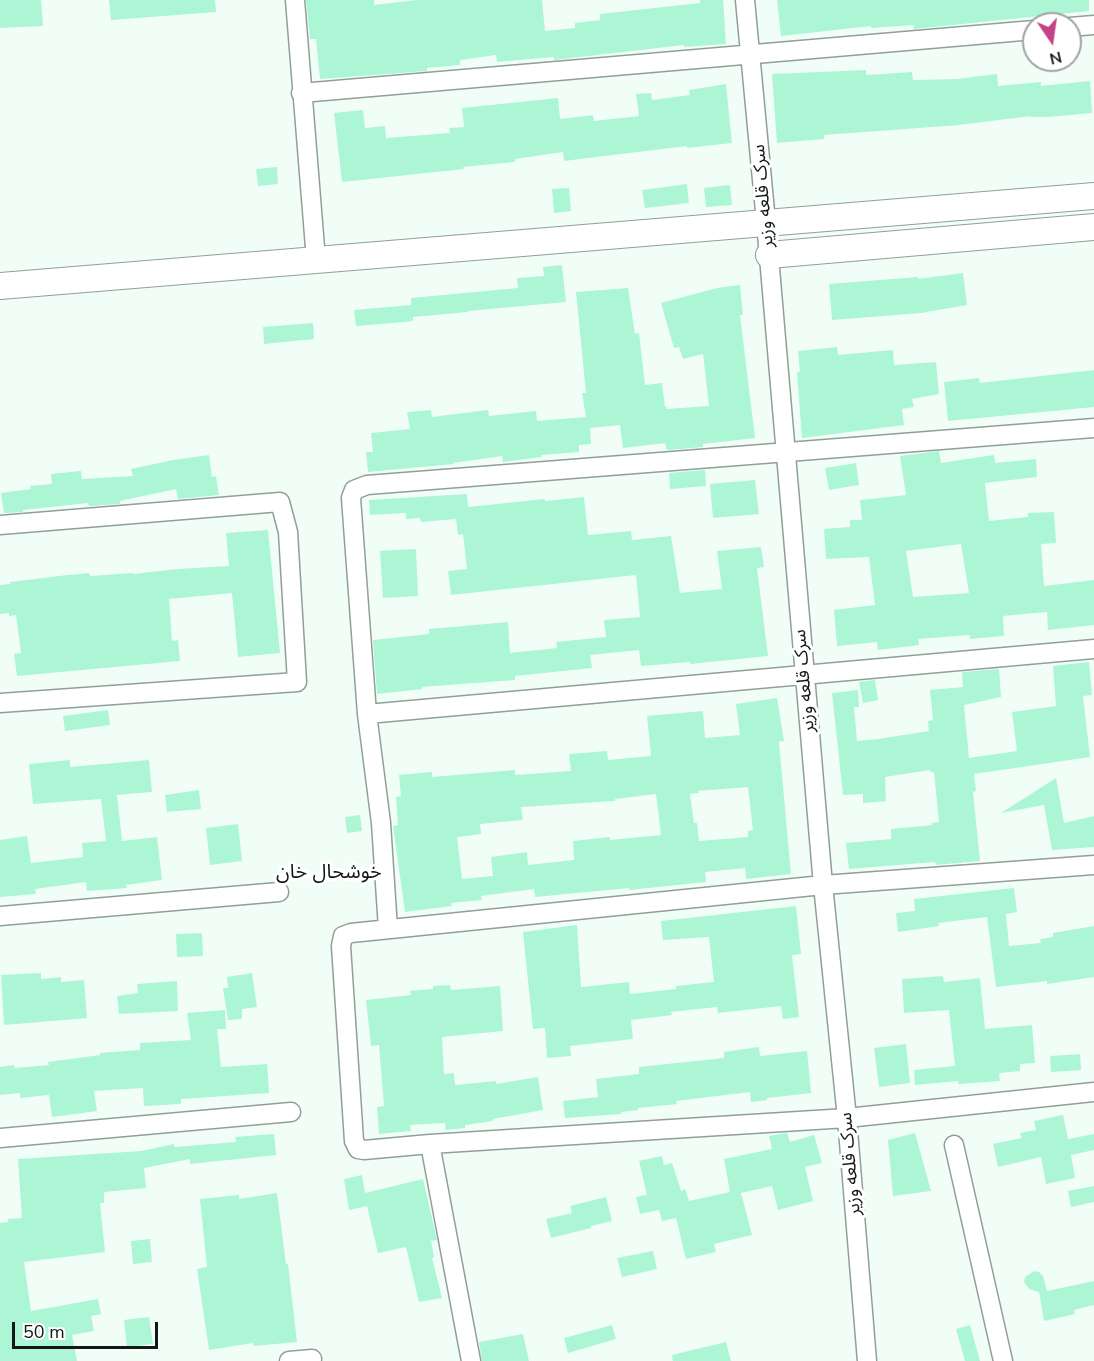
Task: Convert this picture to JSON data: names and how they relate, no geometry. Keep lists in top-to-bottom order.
{
  "streets": {
    "street": ["سرک قلعه وزیر"]
  },
  "districts": ["خوشحال خان"],
  "scale_bar": "50 m",
  "north": "bottom"
}
